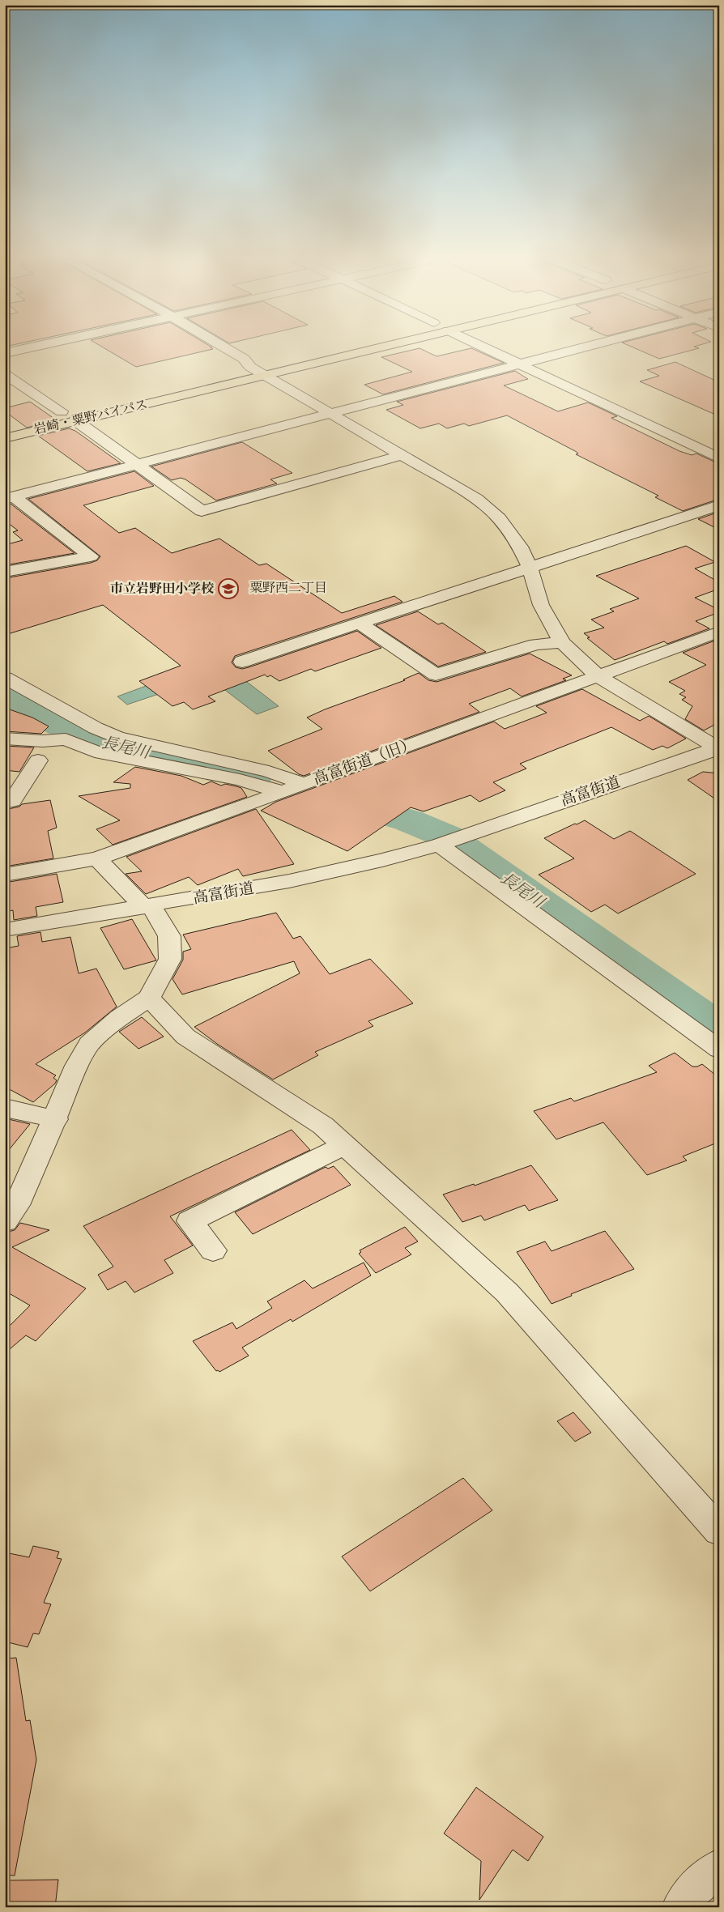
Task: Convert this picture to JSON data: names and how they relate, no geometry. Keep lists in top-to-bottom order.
{
  "streets": {
    "highway": ["岩崎・粟野バイパス"],
    "street": ["高富街道（旧）", "高富街道"]
  },
  "districts": ["粟野西二丁目"],
  "water": ["長尾川"],
  "places": {
    "school or university": ["市立岩野田小学校"]
  }
}
